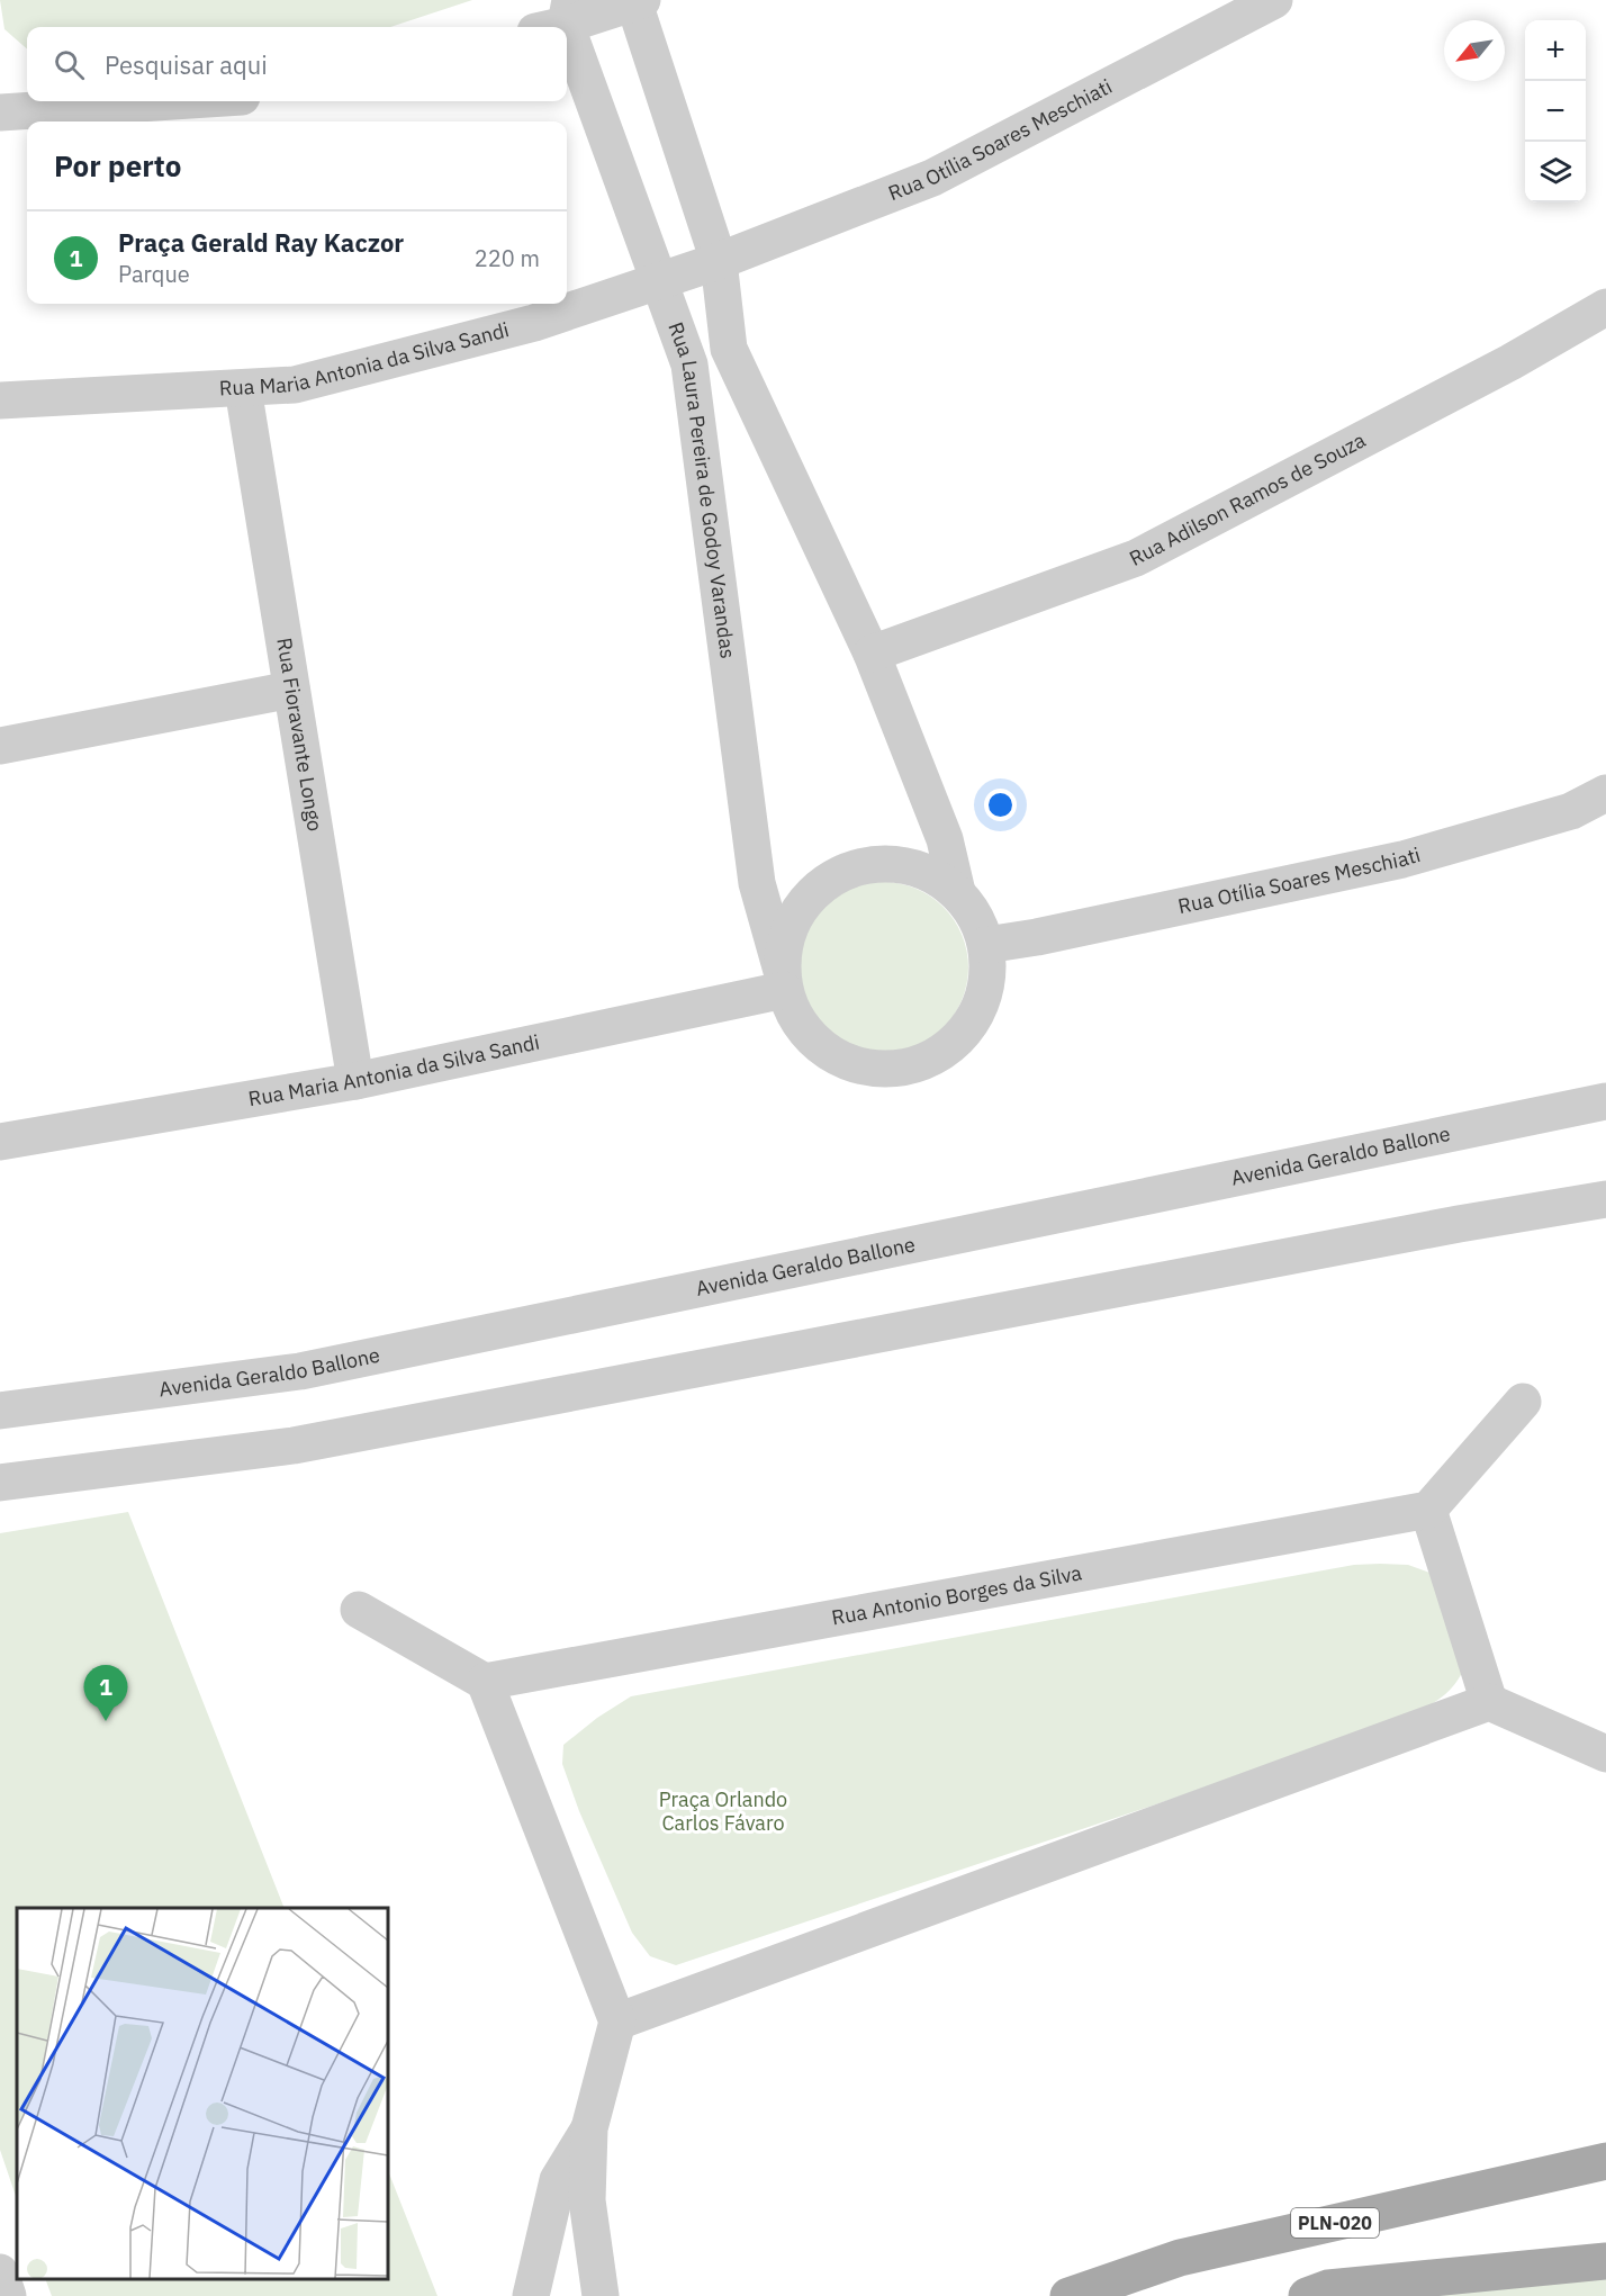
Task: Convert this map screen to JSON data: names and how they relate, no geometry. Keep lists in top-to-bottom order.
{
  "streets": {
    "main road": ["PLN-020"],
    "street": [
      "Rua Otília Soares Meschiati",
      "Rua Maria Antonia da Silva Sandi",
      "Rua Laura Pereira de Godoy Varandas",
      "Rua Adilson Ramos de Souza",
      "Rua Fioravante Longo",
      "Avenida Geraldo Ballone",
      "Rua Antonio Borges da Silva"
    ]
  },
  "crossings": [
    ["Rua Otília Soares Meschiati", "Rua Maria Antonia da Silva Sandi"],
    ["Rua Otília Soares Meschiati", "Rua Laura Pereira de Godoy Varandas"],
    ["Rua Maria Antonia da Silva Sandi", "Rua Laura Pereira de Godoy Varandas"],
    ["Rua Maria Antonia da Silva Sandi", "Rua Fioravante Longo"]
  ],
  "parks": ["Praça Orlando Carlos Fávaro"],
  "north": "bottom left",
  "page": {
    "map_buttons": ["+", "−"],
    "search": "Pesquisar aqui",
    "heading": "Por perto",
    "list": [
      {
        "mark": "1",
        "name": "Praça Gerald Ray Kaczor",
        "note": "Parque",
        "value": "220 m"
      }
    ],
    "pins": "1"
  }
}
